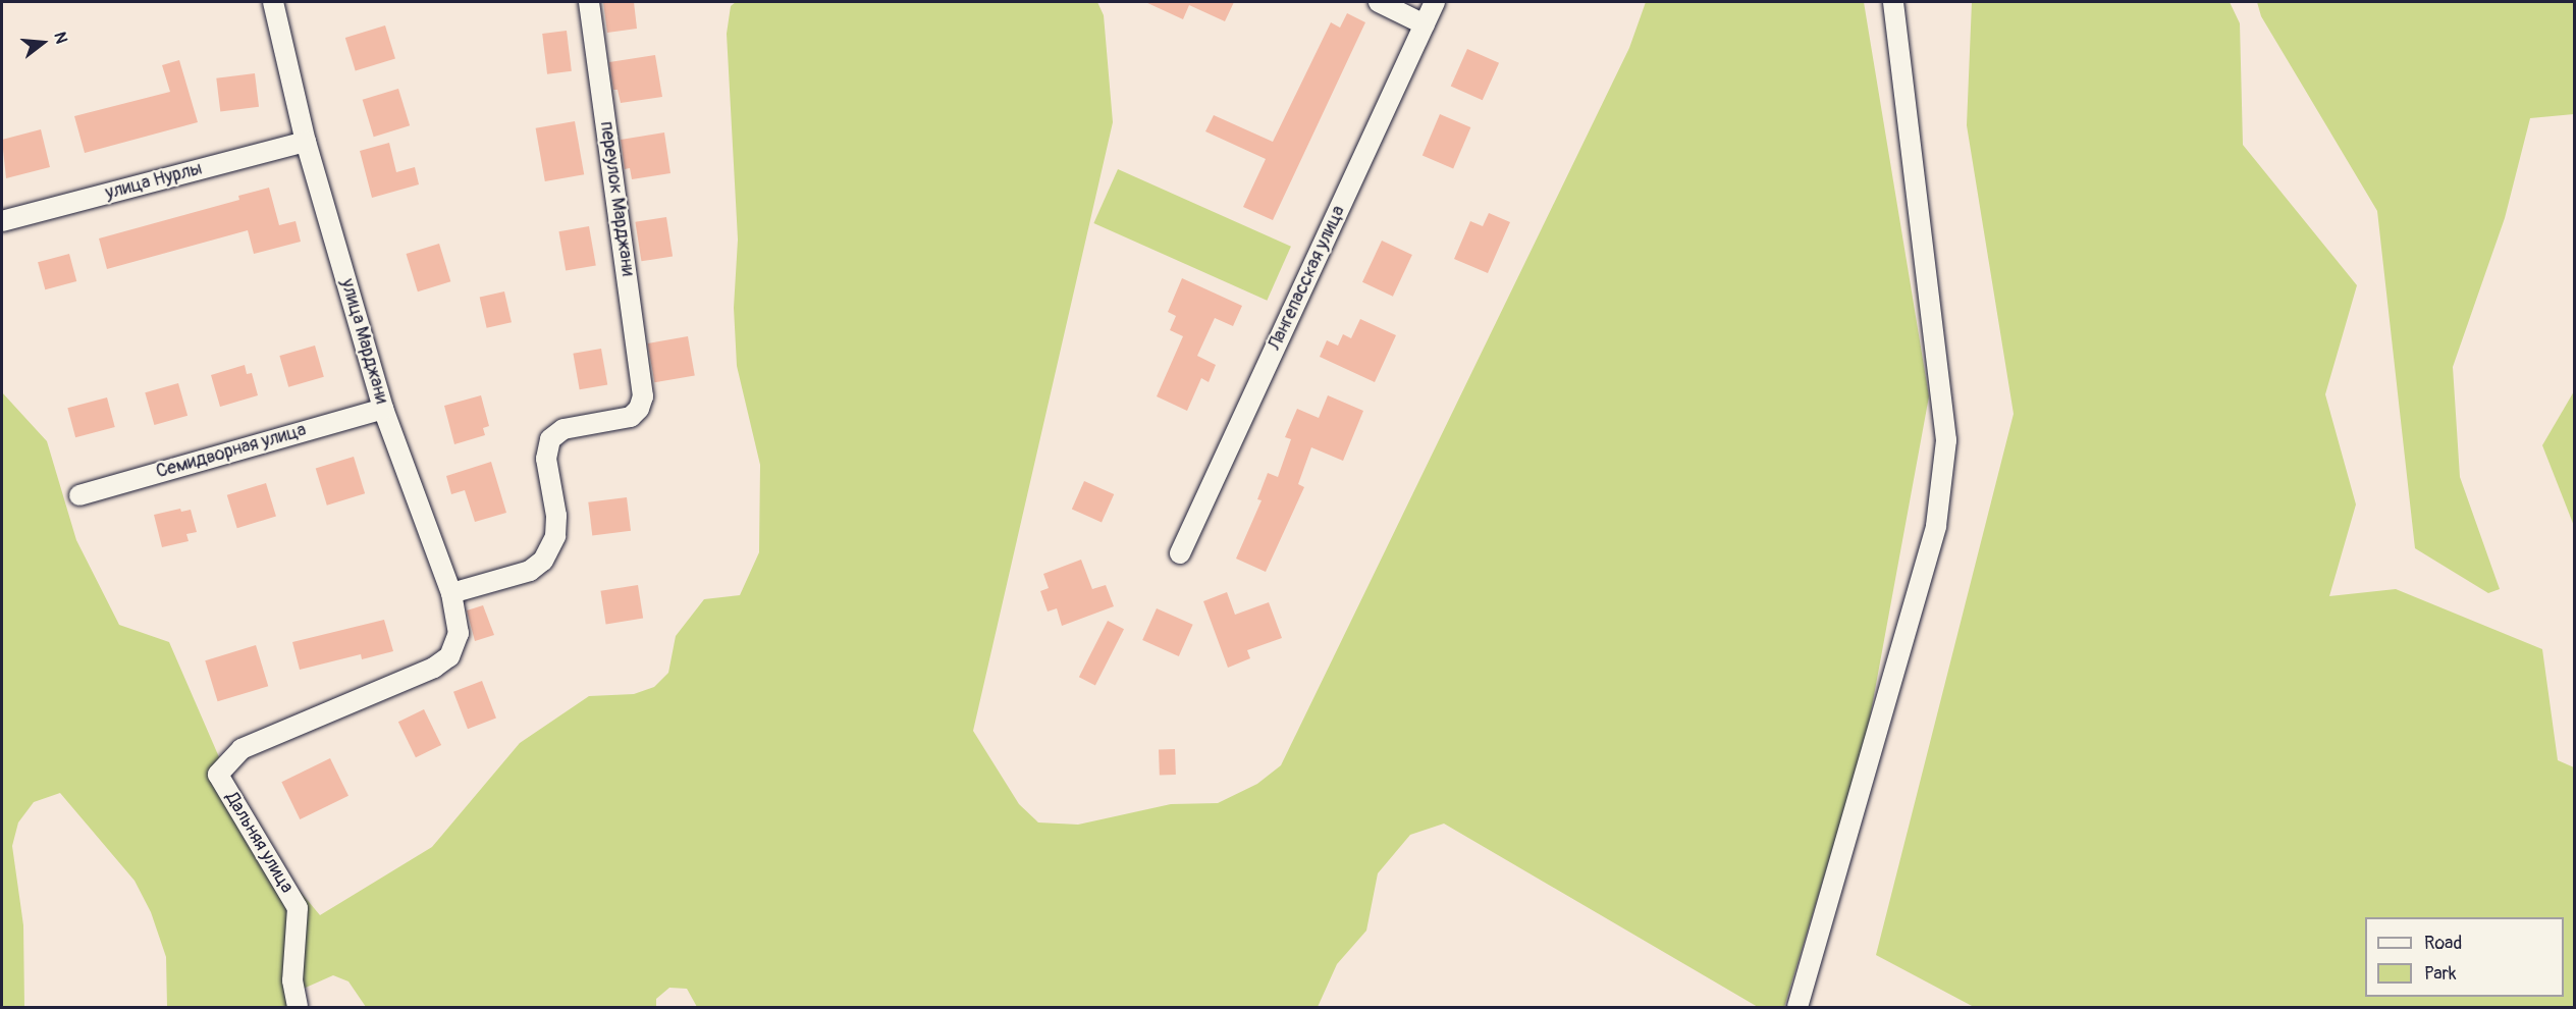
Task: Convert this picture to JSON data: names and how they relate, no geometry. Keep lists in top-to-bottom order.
{
  "streets": {
    "street": [
      "улица Нурлы",
      "переулок Марджани",
      "Лангепасская улица",
      "улица Марджани",
      "Семидворная улица",
      "Дальняя улица"
    ]
  },
  "crossings": [
    ["улица Нурлы", "улица Марджани"],
    ["переулок Марджани", "улица Марджани"],
    ["улица Марджани", "Семидворная улица"],
    ["улица Марджани", "Дальняя улица"]
  ],
  "legend": ["Road", "Park"],
  "north": "right"
}
